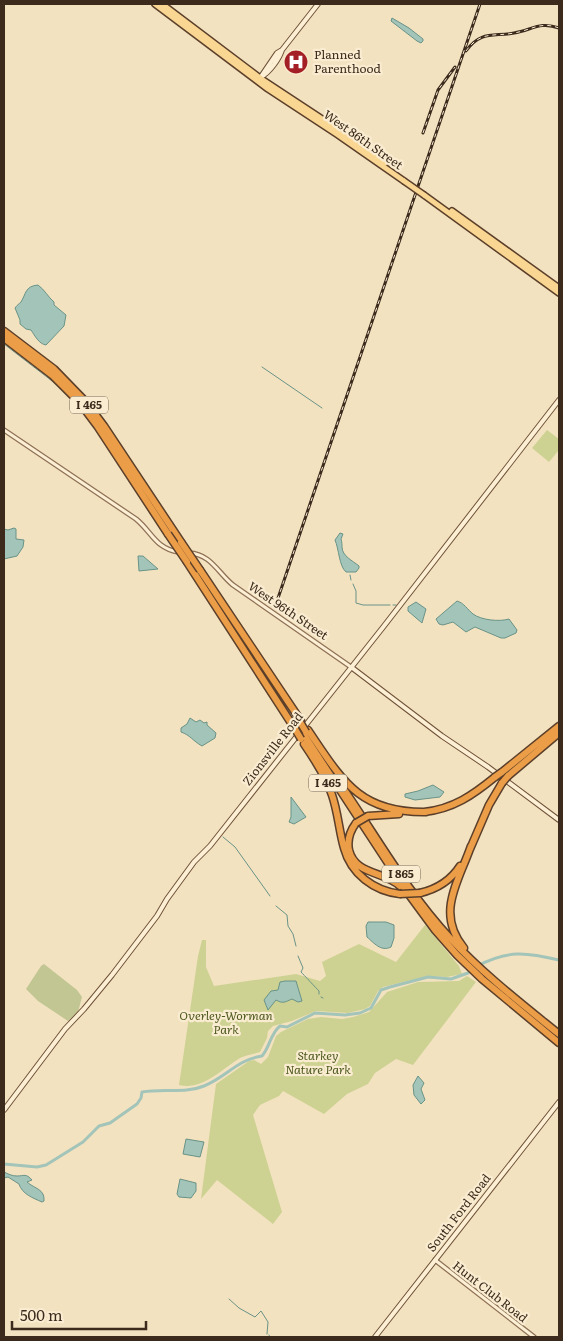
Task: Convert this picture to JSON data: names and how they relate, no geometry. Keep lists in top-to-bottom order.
{
  "streets": {
    "highway": ["I 465", "I 865"],
    "main road": [
      "West 86th Street",
      "West 96th Street",
      "Zionsville Road",
      "South Ford Road"
    ],
    "street": ["Hunt Club Road"]
  },
  "crossings": [
    ["I 465", "I 865"],
    ["West 96th Street", "Zionsville Road"],
    ["South Ford Road", "Hunt Club Road"]
  ],
  "parks": ["Overley-Worman Park", "Starkey Nature Park"],
  "places": {
    "hospital": ["Planned Parenthood"]
  },
  "scale_bar": "500 m"
}
